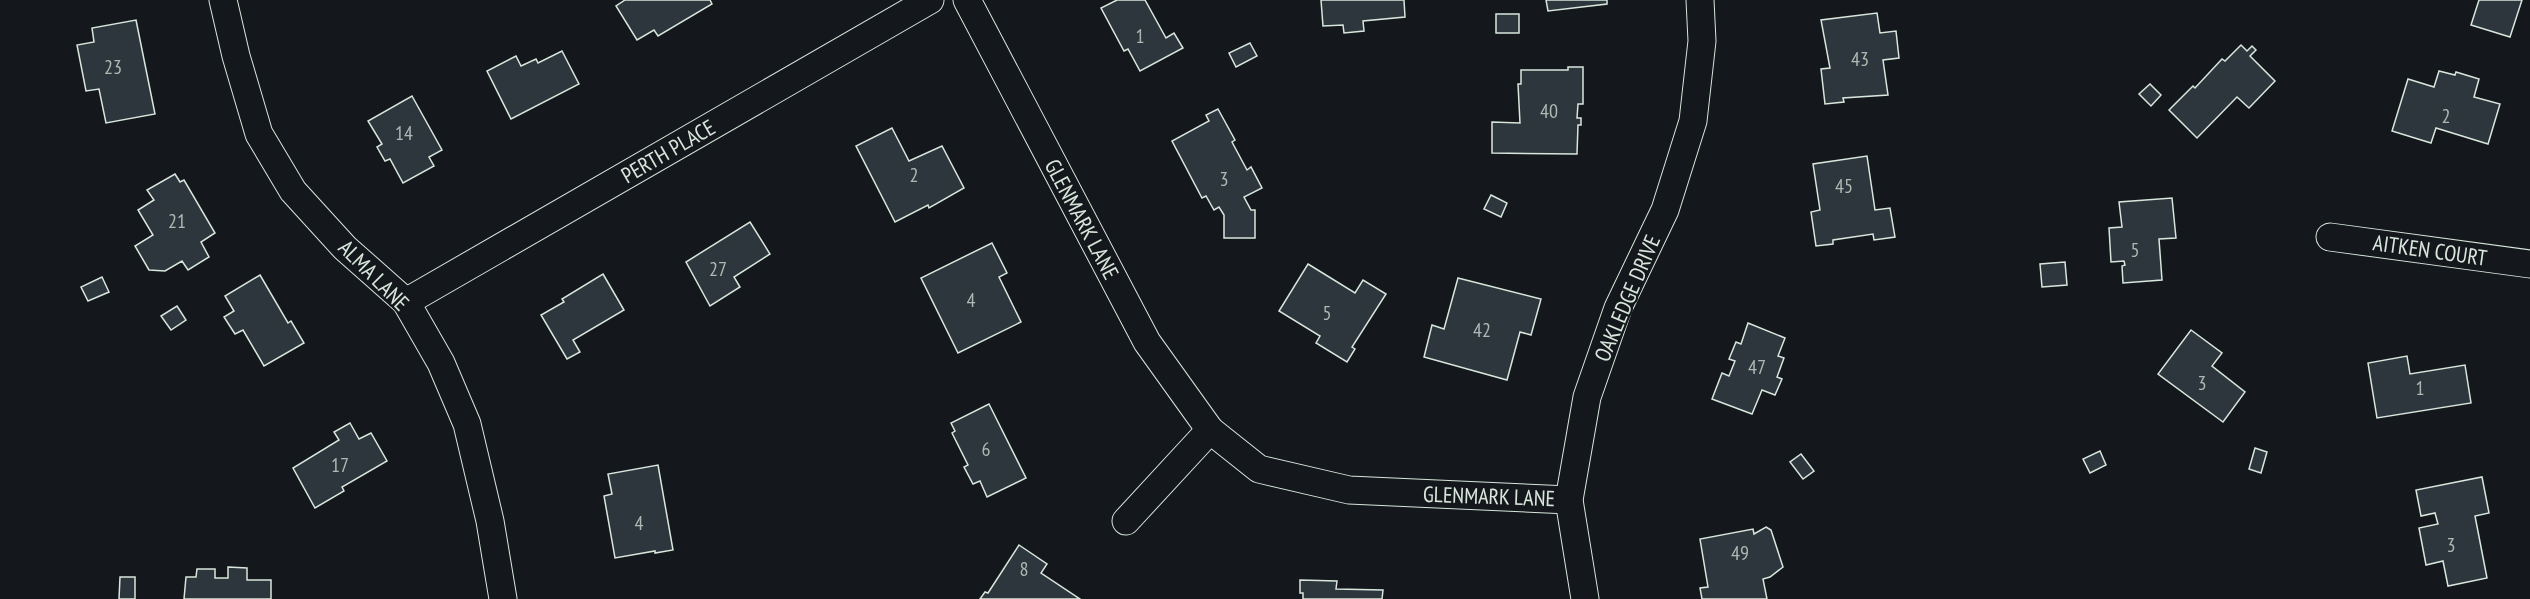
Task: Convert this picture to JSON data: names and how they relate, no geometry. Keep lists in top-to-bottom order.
{
  "streets": {
    "street": [
      "PERTH PLACE",
      "GLENMARK LANE",
      "AITKEN COURT",
      "ALMA LANE",
      "OAKLEDGE DRIVE"
    ]
  },
  "crossings": [
    ["PERTH PLACE", "ALMA LANE"],
    ["GLENMARK LANE", "OAKLEDGE DRIVE"]
  ],
  "house_numbers": [
    "1",
    "43",
    "23",
    "40",
    "2",
    "14",
    "2",
    "3",
    "45",
    "21",
    "5",
    "27",
    "4",
    "5",
    "42",
    "47",
    "3",
    "1",
    "6",
    "17",
    "4",
    "3",
    "49",
    "8"
  ]
}
